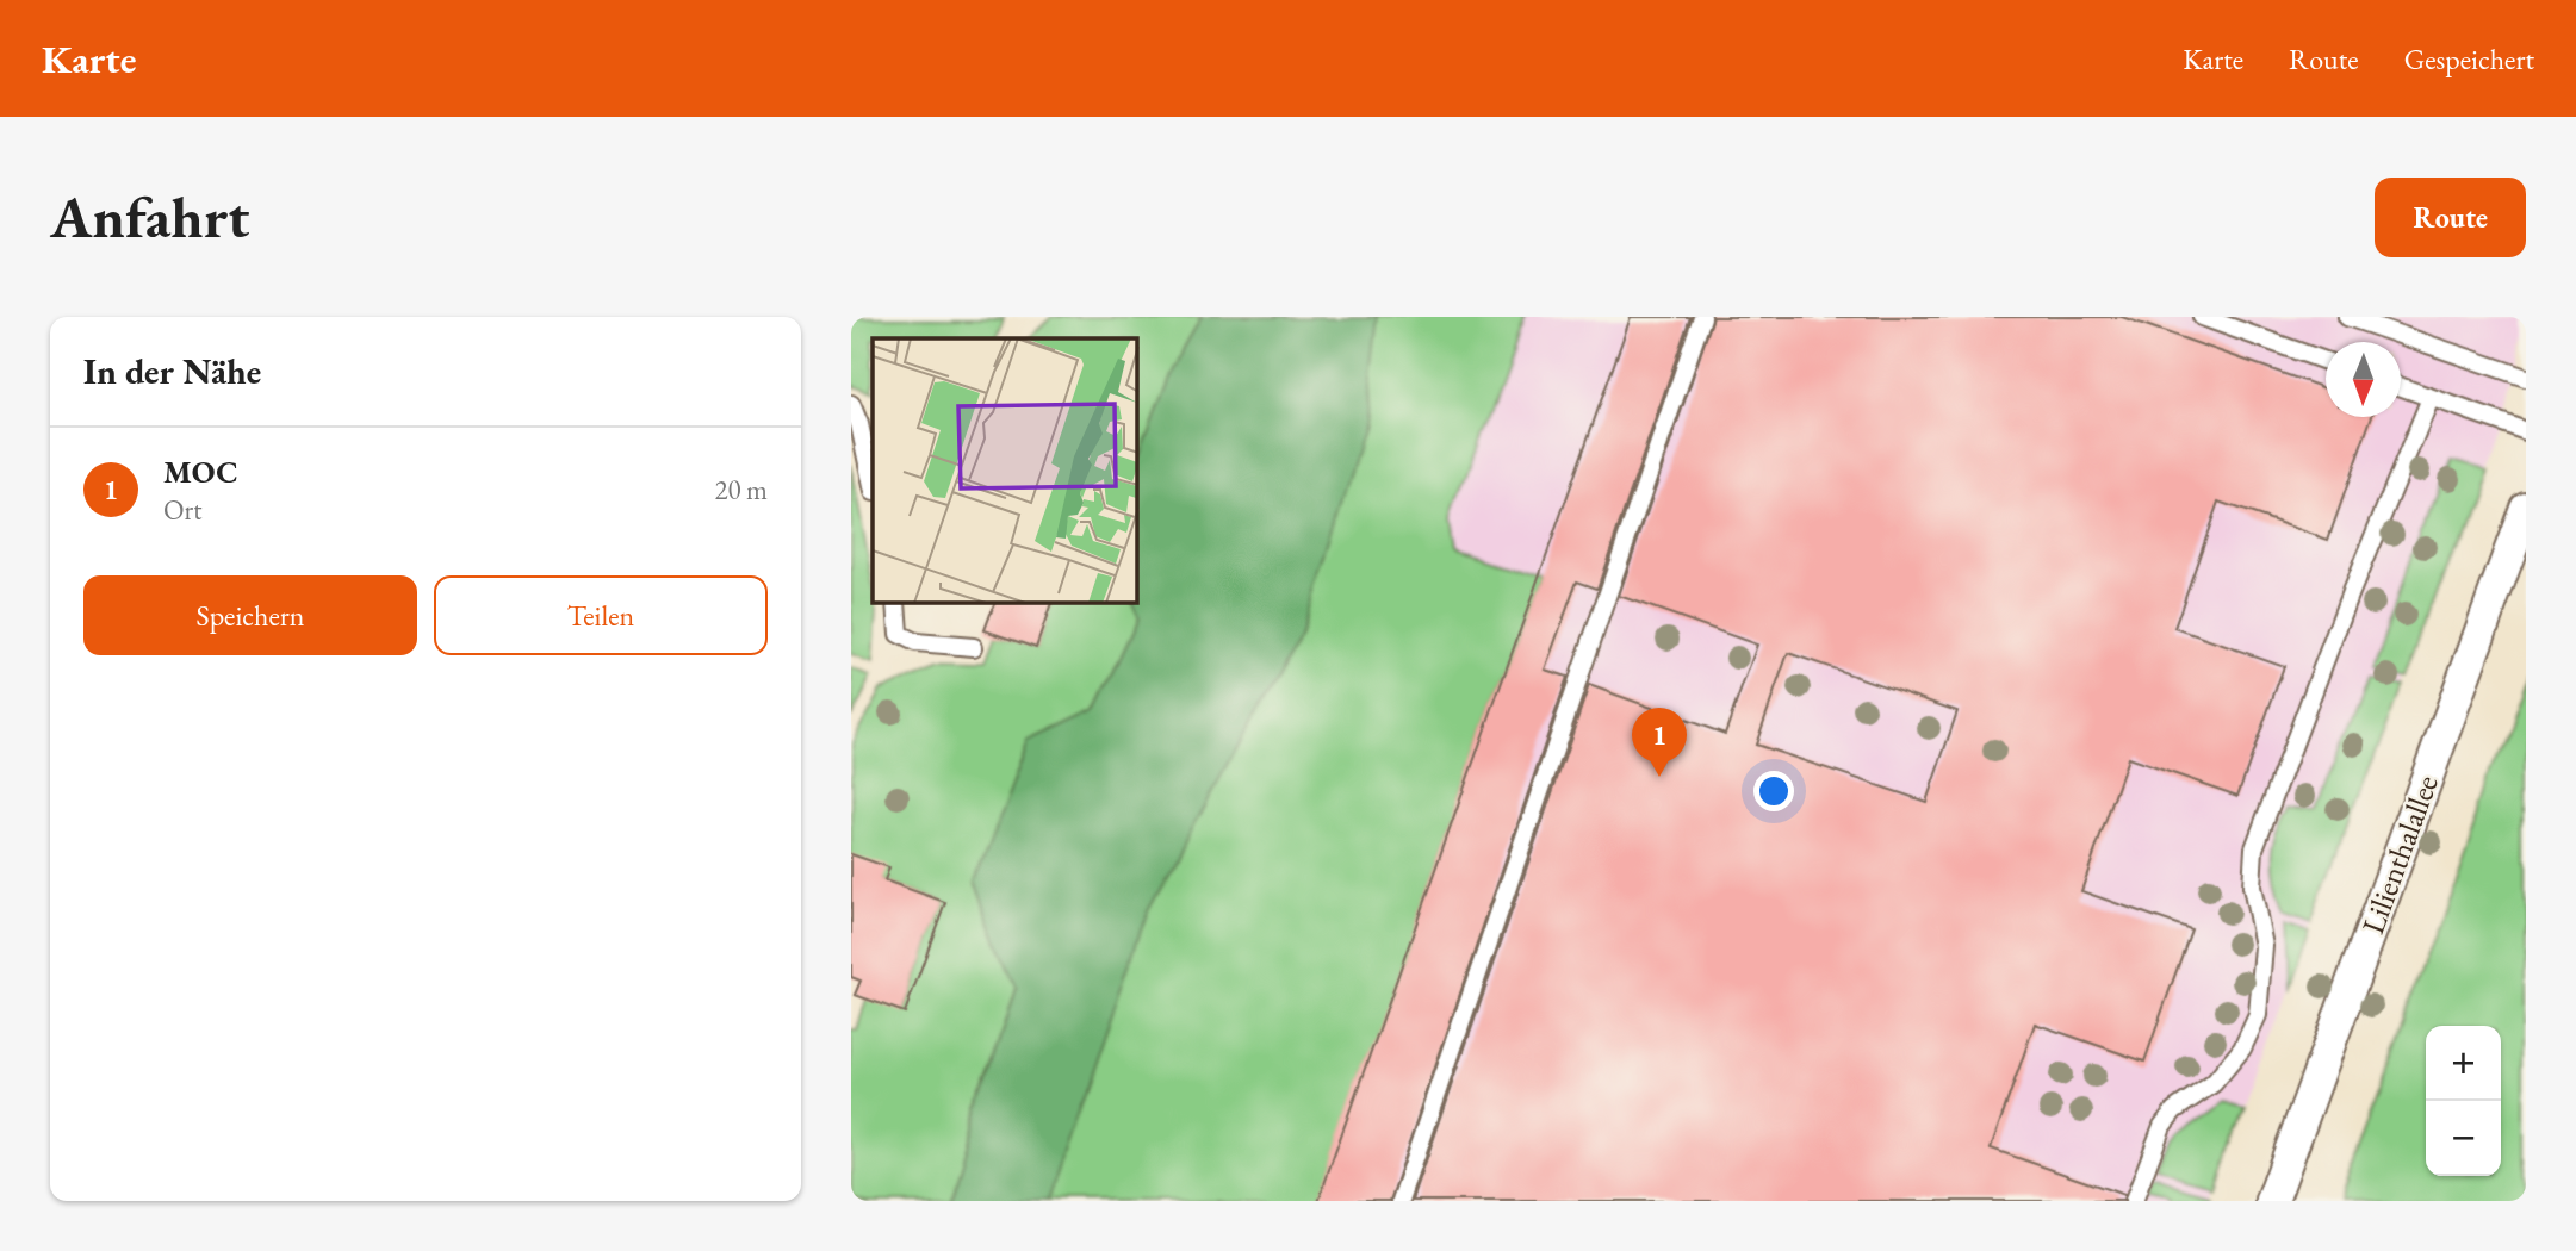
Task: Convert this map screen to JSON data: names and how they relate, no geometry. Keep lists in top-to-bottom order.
{
  "streets": {
    "street": ["Lilienthalallee"]
  },
  "north": "bottom",
  "page": {
    "header": "Karte",
    "nav": ["Karte", "Route", "Gespeichert"],
    "buttons": [
      "Route",
      ["Speichern", "Teilen"]
    ],
    "title": "Anfahrt",
    "heading": "In der Nähe",
    "list": [
      {
        "mark": "1",
        "name": "MOC",
        "note": "Ort",
        "value": "20 m"
      }
    ],
    "pins": "1",
    "map_buttons": ["+", "−"]
  }
}
